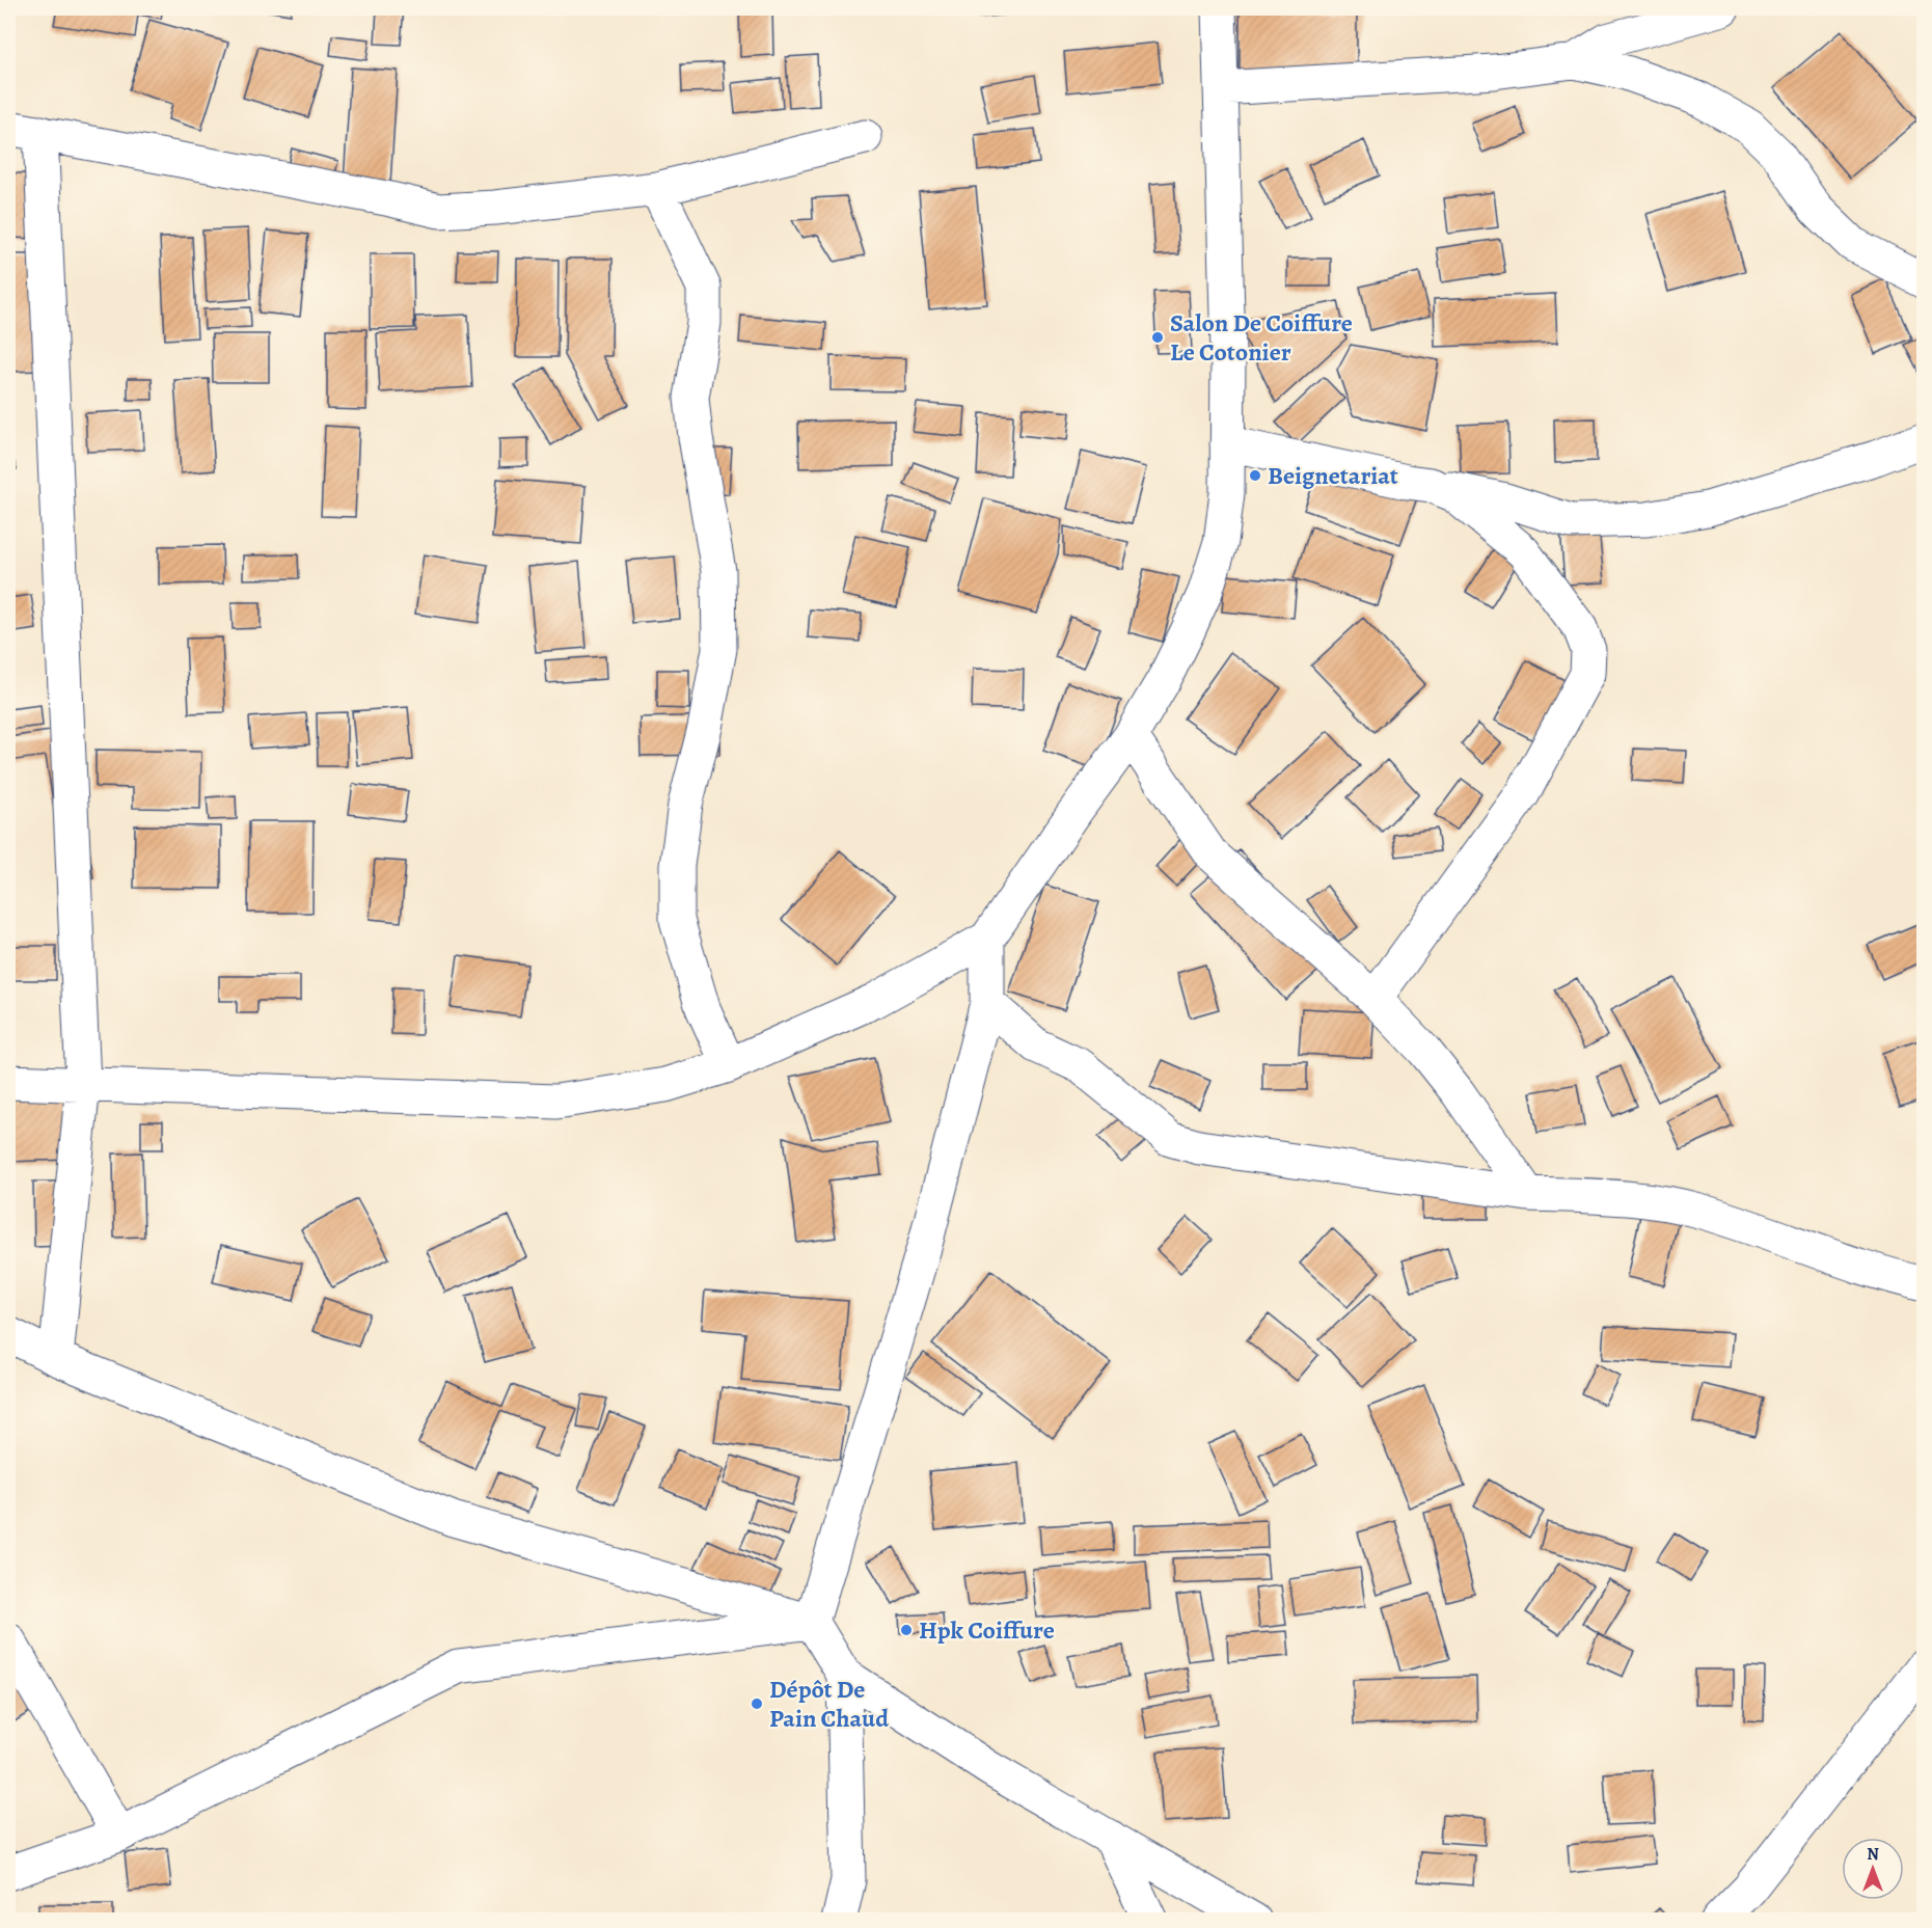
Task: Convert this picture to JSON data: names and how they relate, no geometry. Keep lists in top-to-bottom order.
{
  "places": [
    "Salon De Coiffure Le Cotonier",
    "Beignetariat",
    "Hpk Coiffure",
    "Dépôt De Pain Chaud"
  ],
  "north": "top"
}
